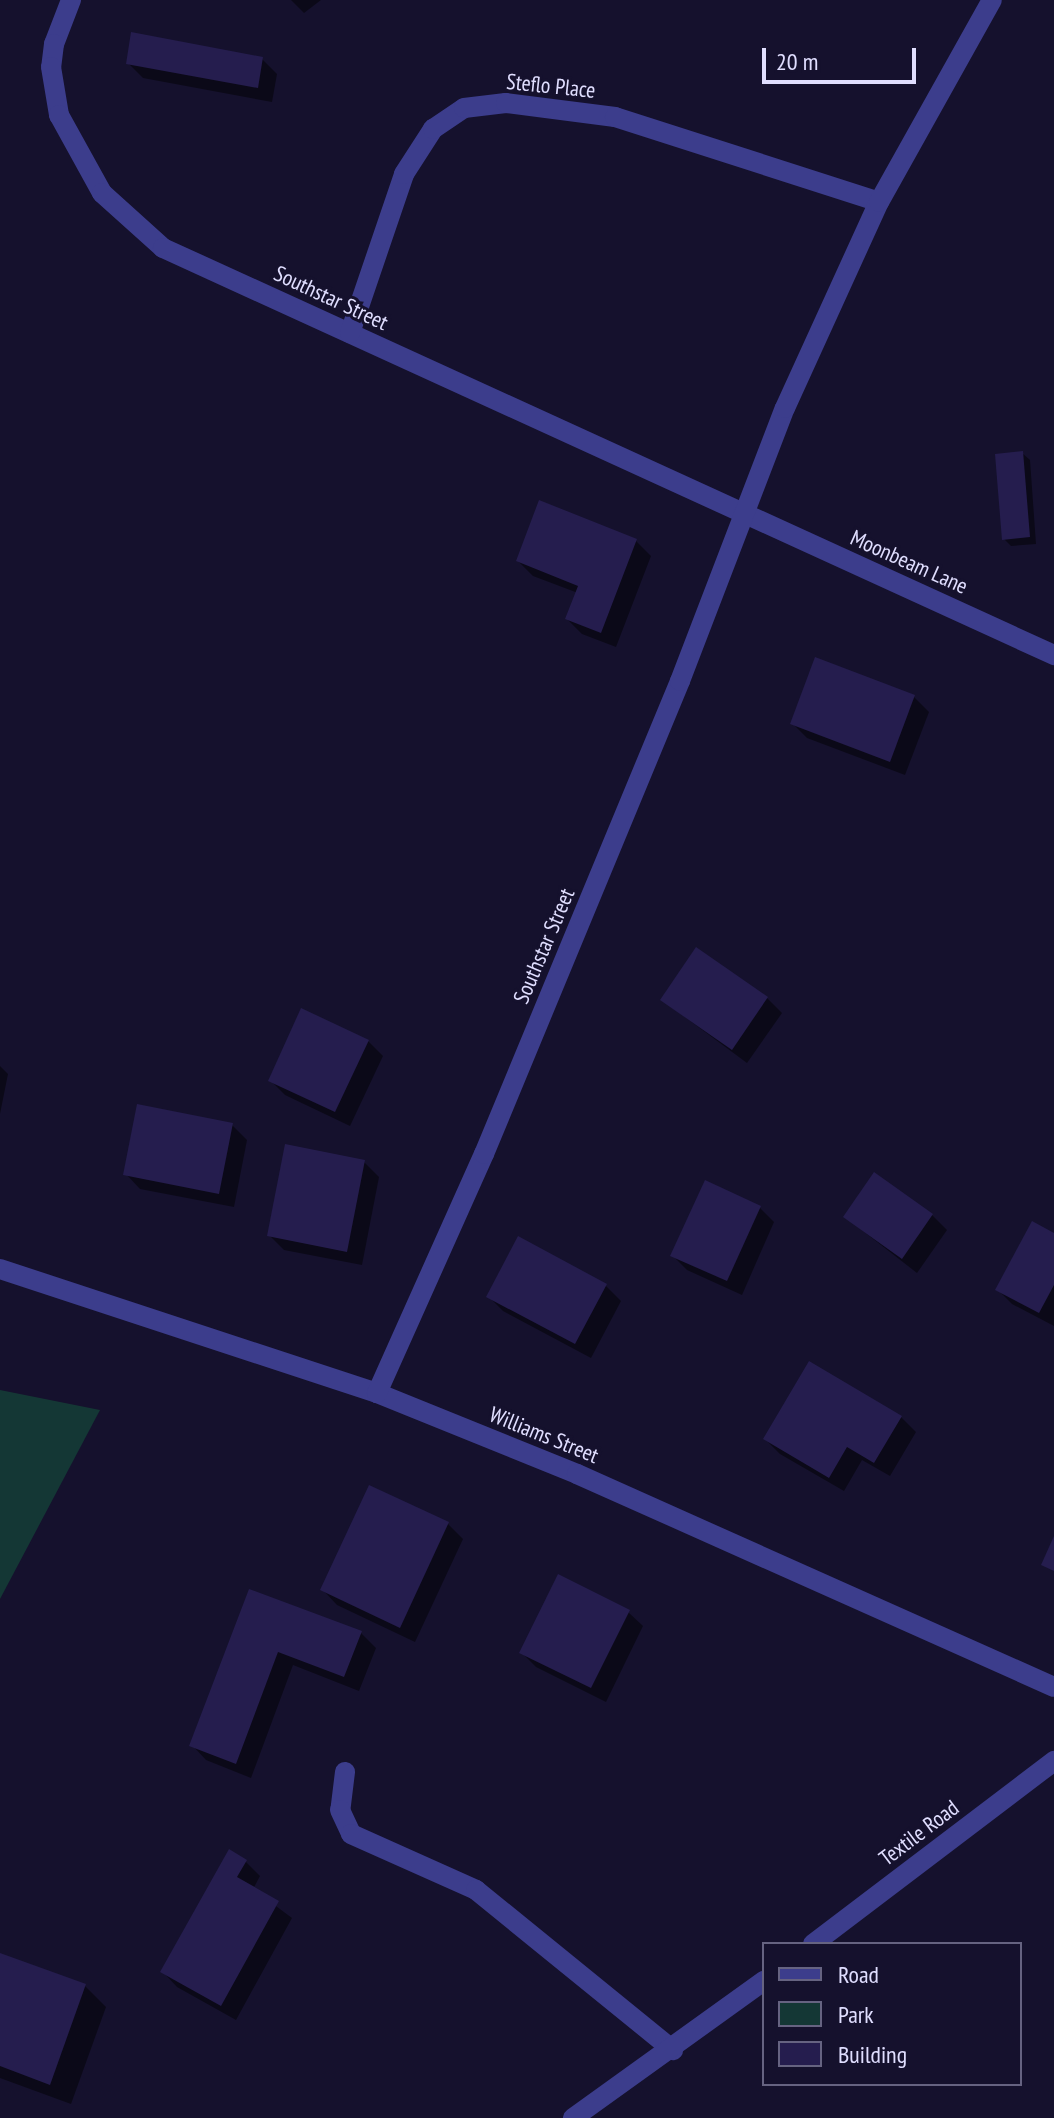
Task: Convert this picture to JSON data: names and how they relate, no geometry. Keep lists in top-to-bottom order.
{
  "streets": {
    "street": [
      "Steflo Place",
      "Southstar Street",
      "Moonbeam Lane",
      "Williams Street",
      "Textile Road"
    ]
  },
  "crossings": [
    ["Steflo Place", "Southstar Street"],
    ["Southstar Street", "Moonbeam Lane"],
    ["Southstar Street", "Williams Street"]
  ],
  "legend": ["Road", "Park", "Building"],
  "scale_bar": "20 m"
}
